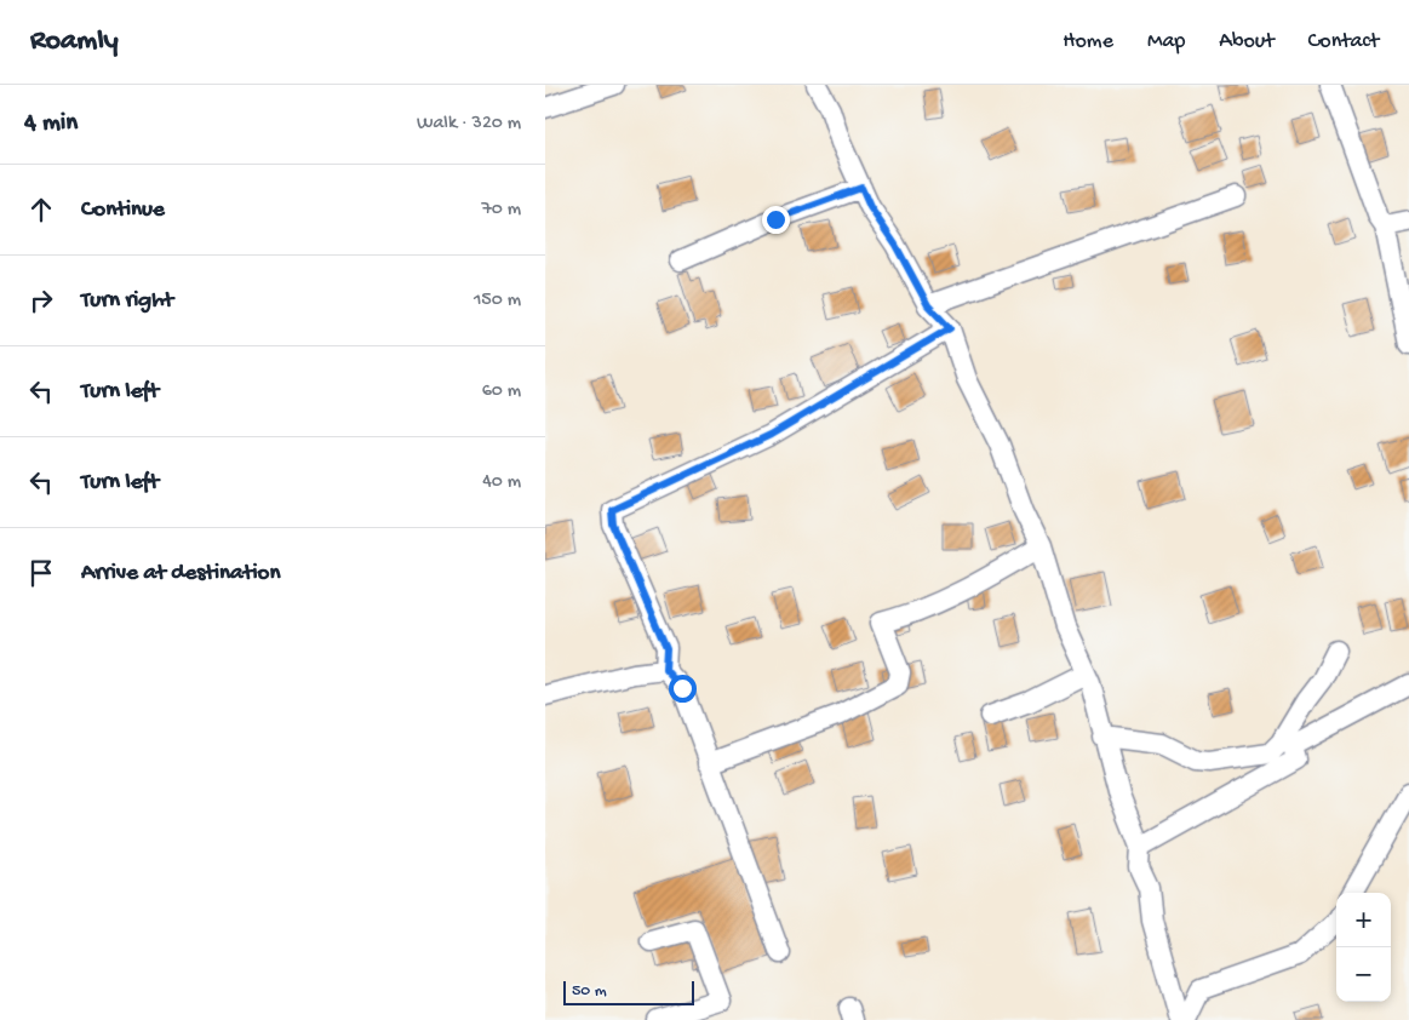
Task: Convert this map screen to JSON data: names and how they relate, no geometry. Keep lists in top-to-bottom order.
{
  "scale_bar": "50 m",
  "page": {
    "header": "Roamly",
    "nav": [
      "Home",
      "Map",
      "About",
      "Contact"
    ],
    "heading": ["4 min", "Walk · 320 m"],
    "list": [
      ["Continue", "70 m"],
      ["Turn right", "150 m"],
      ["Turn left", "60 m"],
      ["Turn left", "40 m"],
      "Arrive at destination"
    ],
    "map_buttons": ["+", "−"],
    "scale": "50 m"
  }
}
